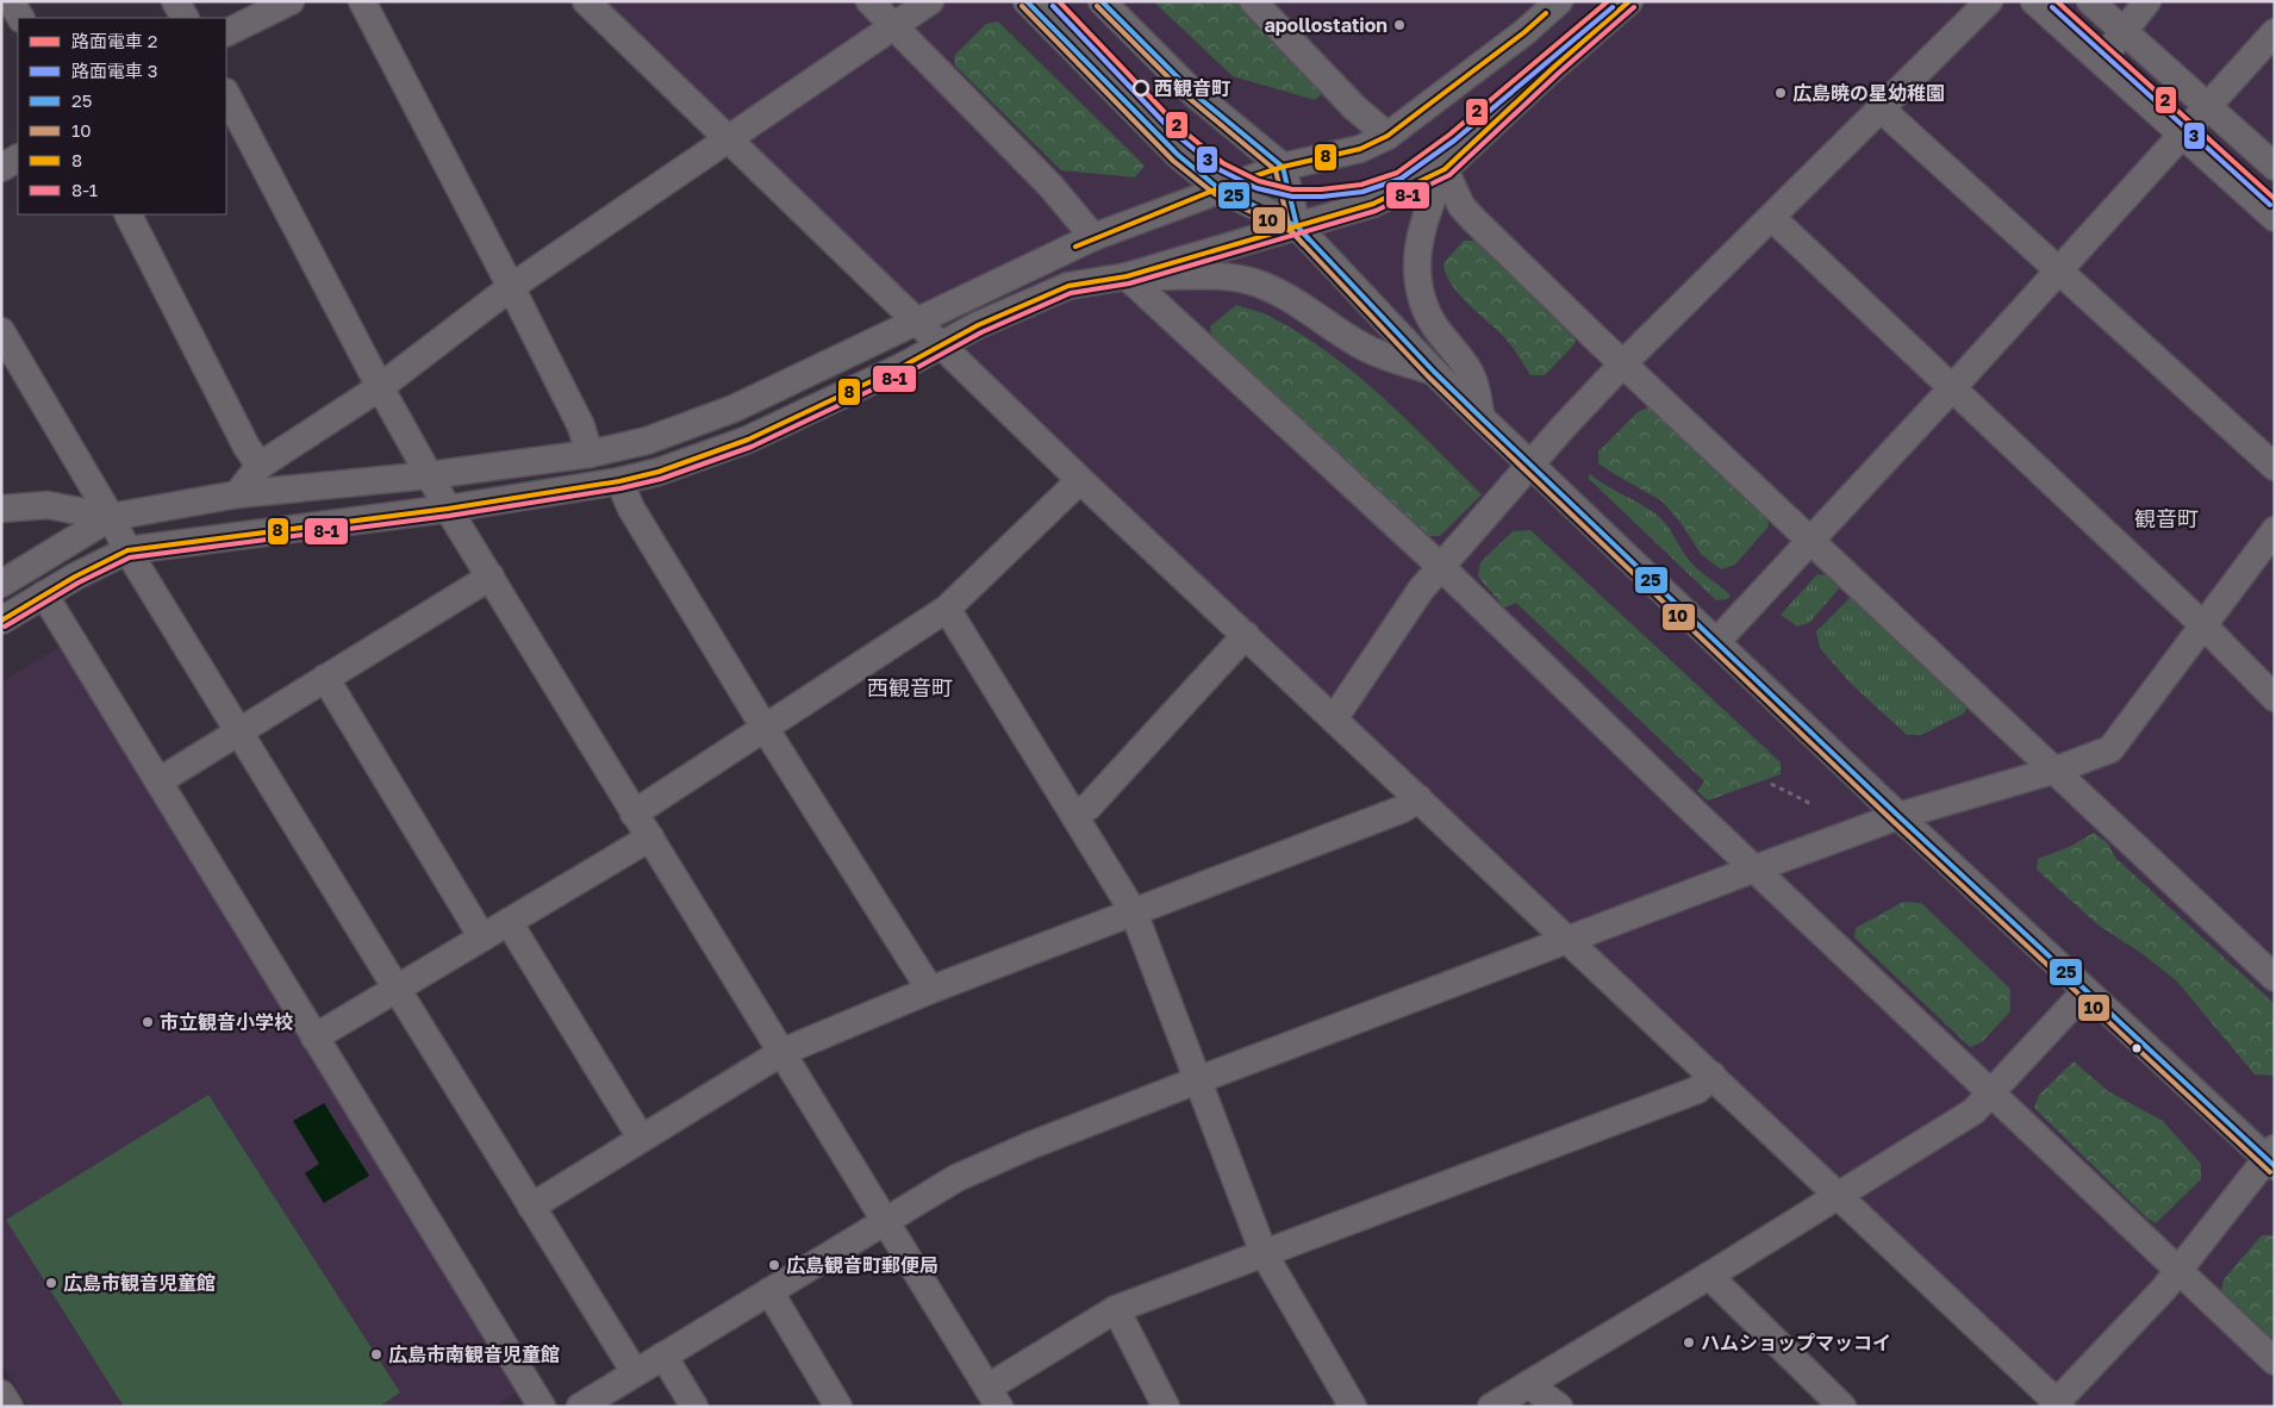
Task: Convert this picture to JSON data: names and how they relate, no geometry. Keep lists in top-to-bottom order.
{
  "districts": ["観音町", "西観音町"],
  "places": [
    "apollostation",
    "西観音町",
    "広島暁の星幼稚園",
    "市立観音小学校",
    "広島観音町郵便局",
    "広島市観音児童館",
    "ハムショップマッコイ",
    "広島市南観音児童館"
  ],
  "lines": [
    "tram line 2",
    "transit line 25",
    "transit line 8",
    "tram line 3",
    "transit line 10",
    "transit line 8-1"
  ],
  "legend": [
    "路面電車 2",
    "路面電車 3",
    "25",
    "10",
    "8",
    "8-1"
  ]
}
